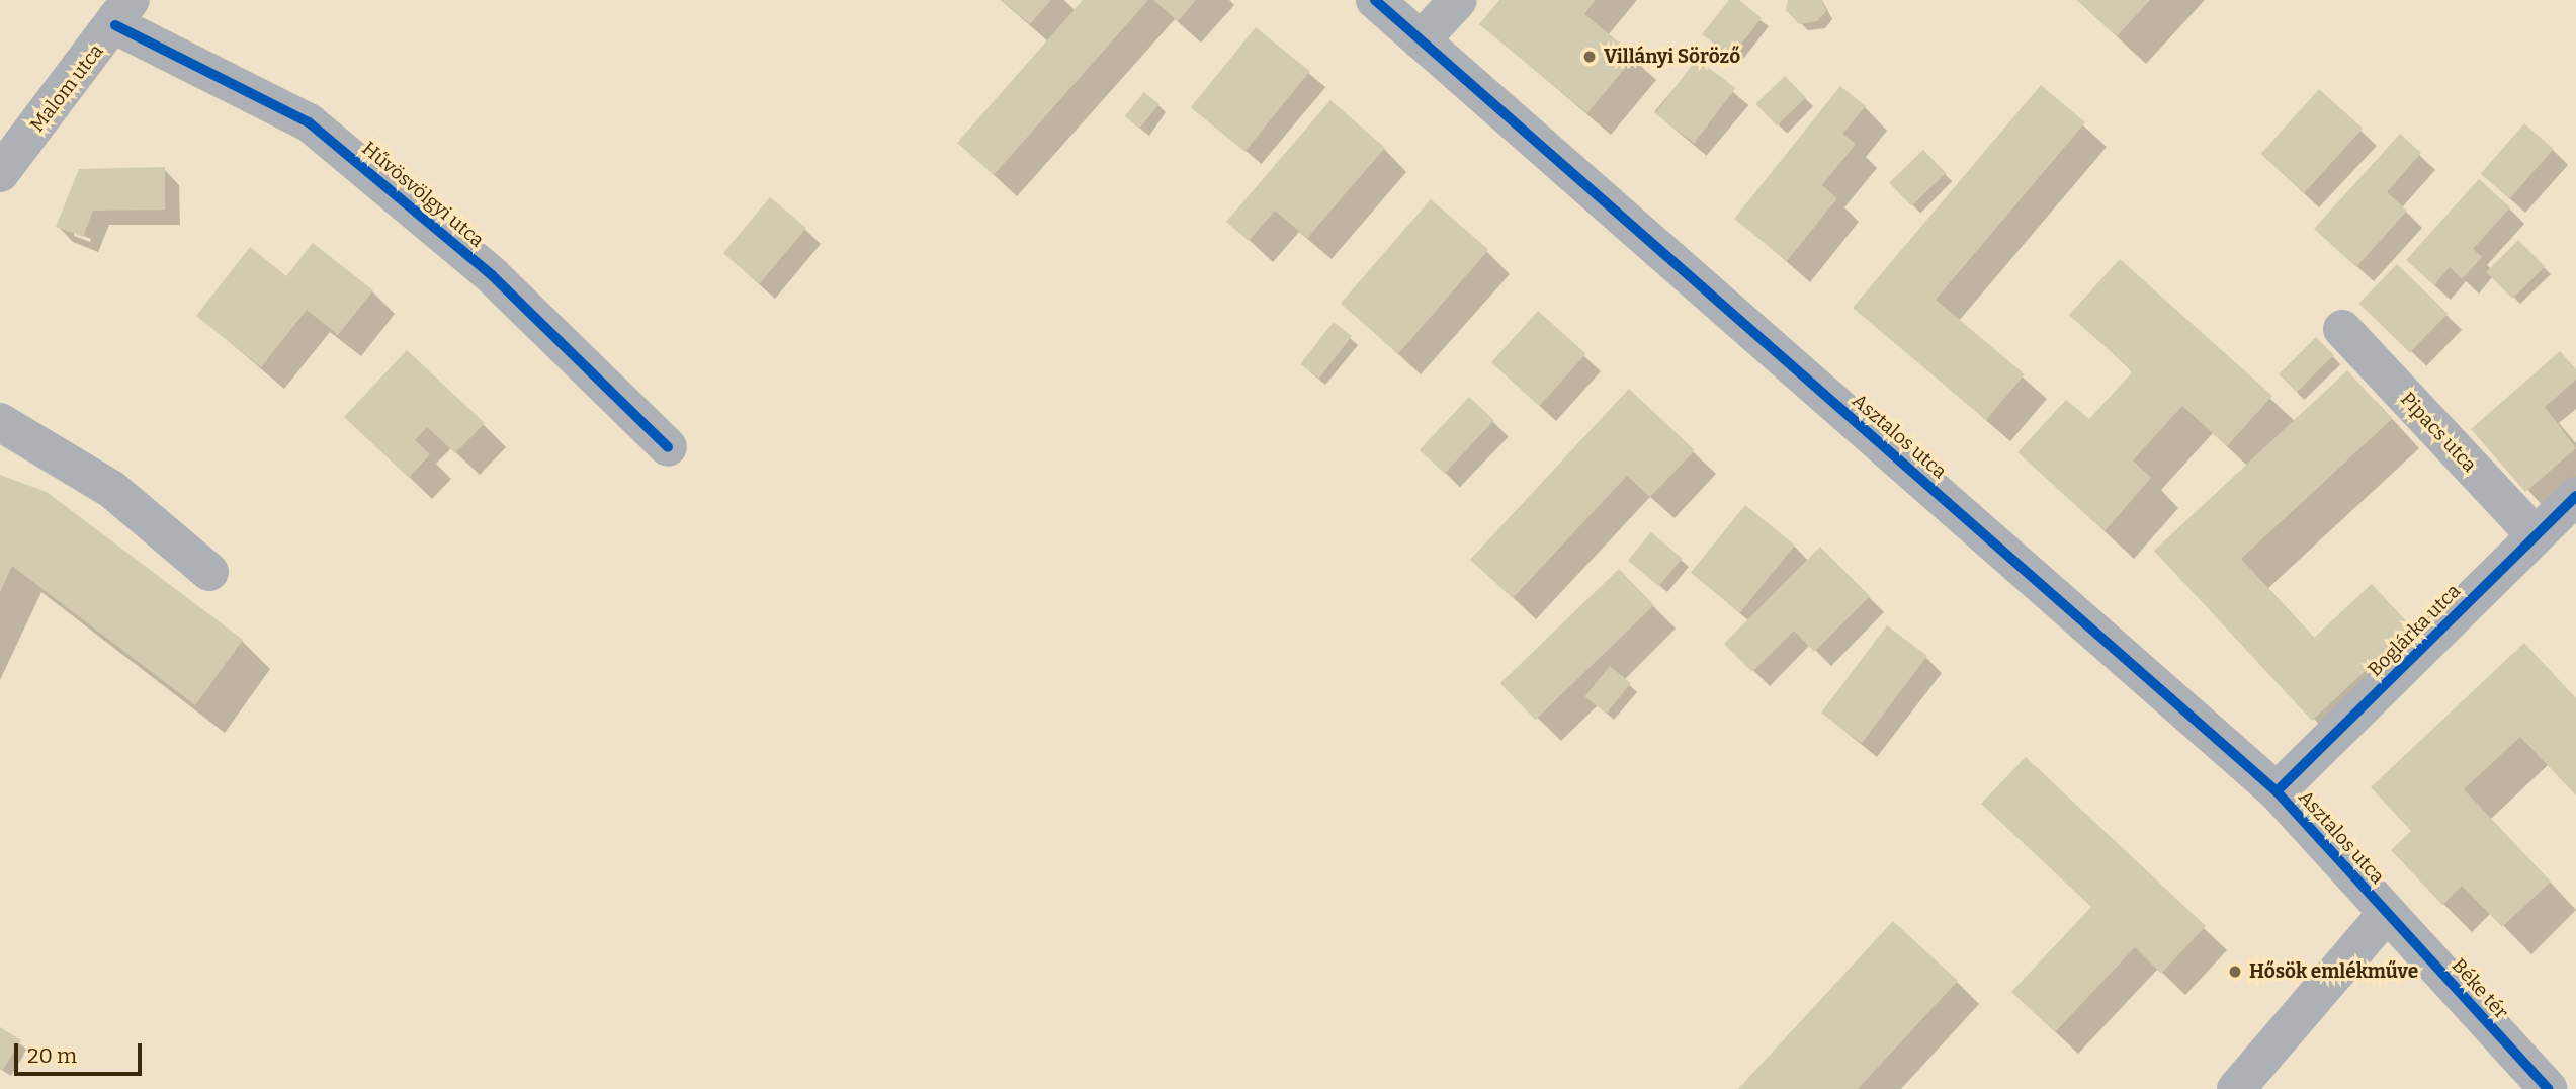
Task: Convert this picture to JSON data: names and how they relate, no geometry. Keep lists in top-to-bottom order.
{
  "streets": {
    "street": [
      "Malom utca",
      "Hűvösvölgyi utca",
      "Pipacs utca",
      "Asztalos utca",
      "Boglárka utca",
      "Béke tér"
    ]
  },
  "crossings": [
    ["Malom utca", "Hűvösvölgyi utca"],
    ["Pipacs utca", "Boglárka utca"],
    ["Asztalos utca", "Boglárka utca"],
    ["Asztalos utca", "Béke tér"]
  ],
  "places": ["Villányi Söröző", "Hősök emlékműve"],
  "scale_bar": "20 m"
}
